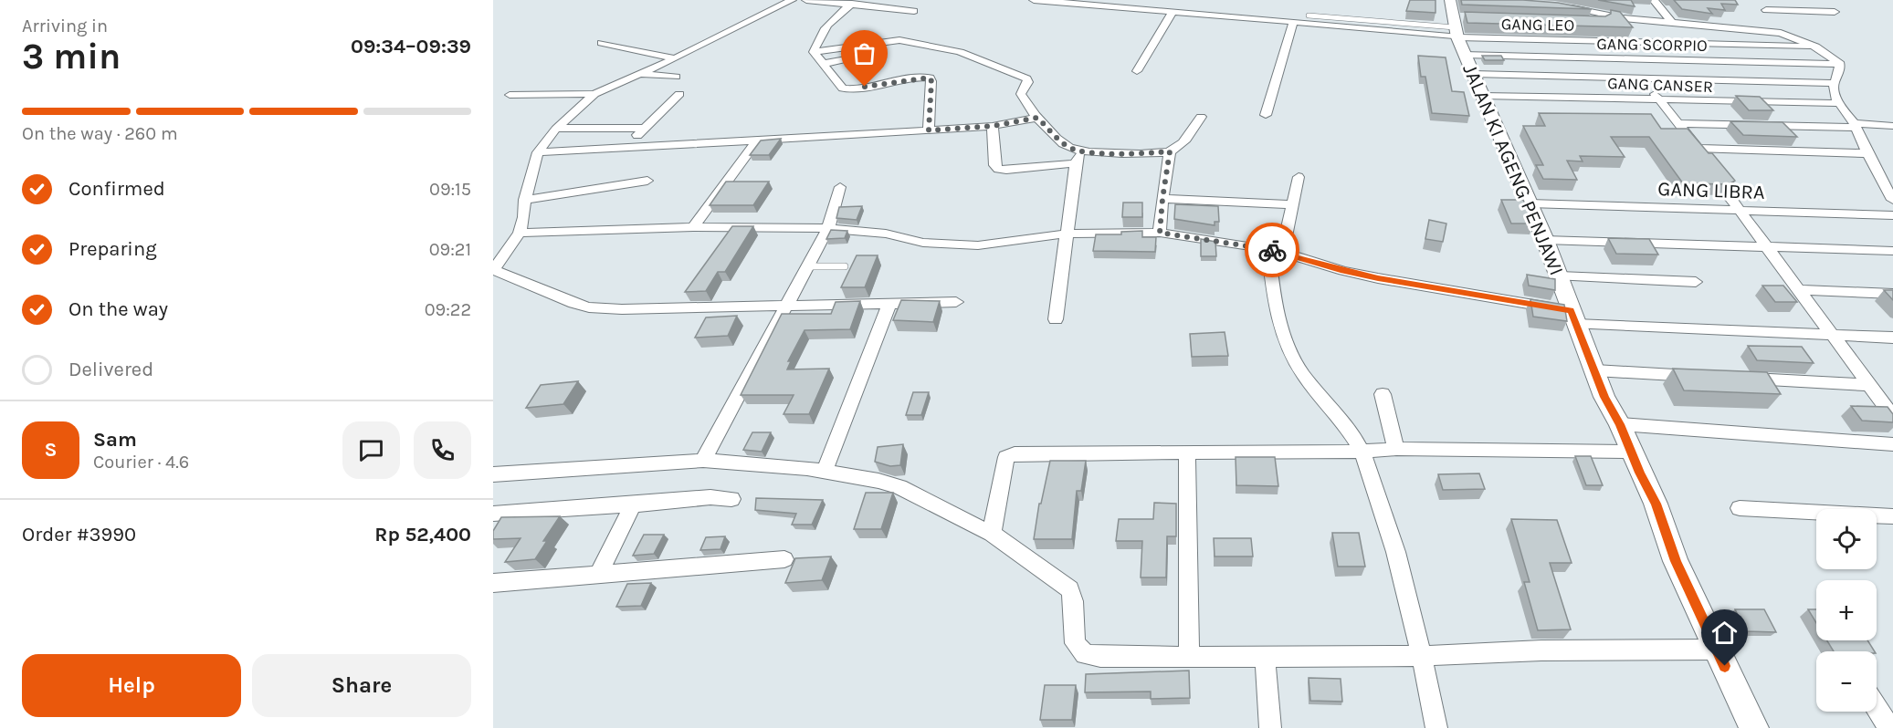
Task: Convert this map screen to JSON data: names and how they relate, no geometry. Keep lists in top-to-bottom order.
{
  "streets": {
    "main road": ["JALAN KI AGENG PENJAWI"],
    "street": [
      "GANG LEO",
      "GANG SCORPIO",
      "GANG CANSER",
      "GANG LIBRA"
    ]
  },
  "crossings": [
    ["GANG LEO", "JALAN KI AGENG PENJAWI"],
    ["GANG SCORPIO", "JALAN KI AGENG PENJAWI"],
    ["GANG CANSER", "JALAN KI AGENG PENJAWI"],
    ["JALAN KI AGENG PENJAWI", "GANG LIBRA"]
  ],
  "page": {
    "heading": ["3 min", "Arriving in", "09:34–09:39"],
    "panel": [
      "Sam",
      "Courier · 4.6",
      "Order #3990",
      "Rp 52,400"
    ],
    "bar": "On the way · 260 m",
    "list": [
      ["Confirmed", "09:15"],
      ["Preparing", "09:21"],
      ["On the way", "09:22"],
      "Delivered"
    ],
    "round": "S",
    "map_buttons": ["+", "−"],
    "buttons": ["Help", "Share"]
  }
}
